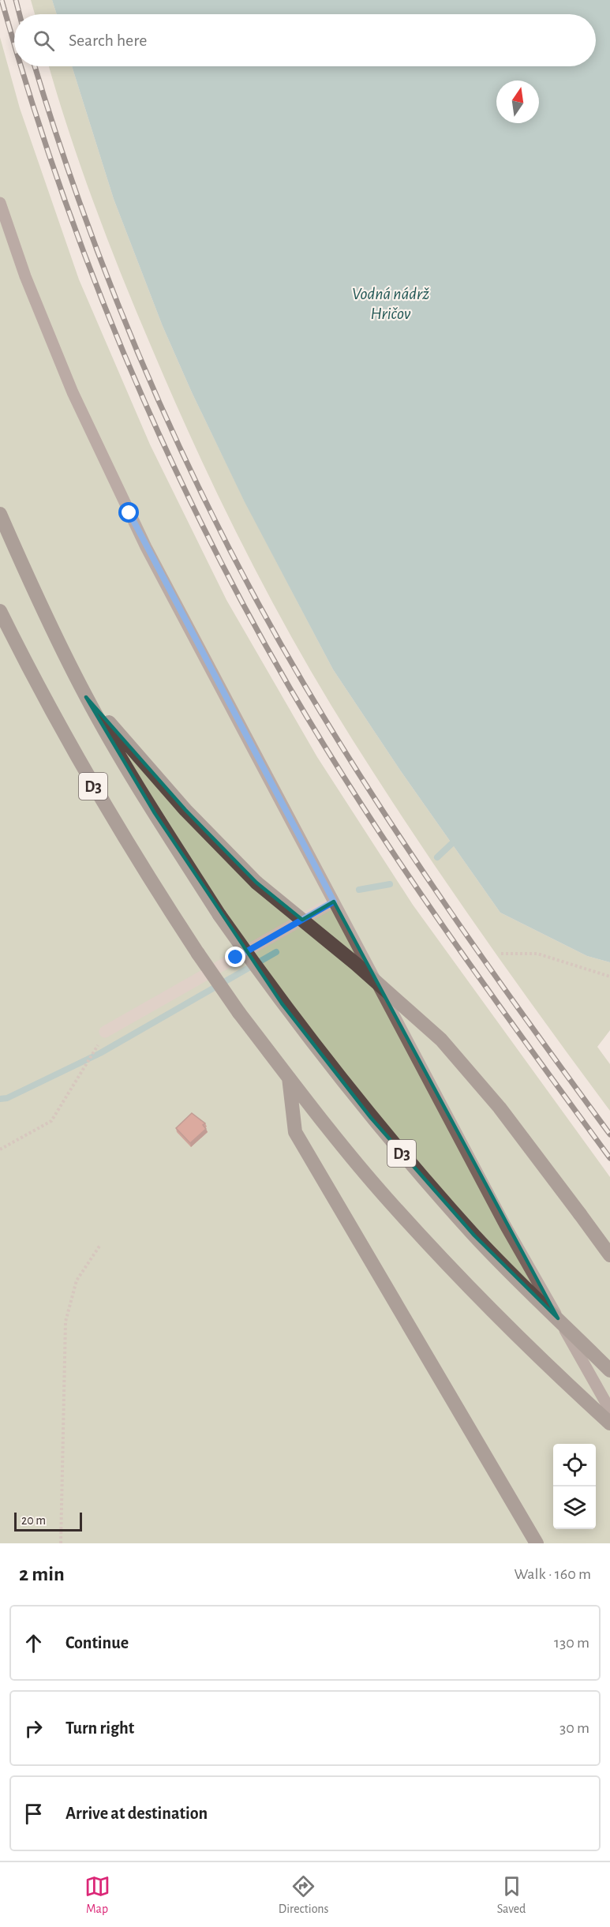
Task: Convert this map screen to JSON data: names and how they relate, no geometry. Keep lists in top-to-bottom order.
{
  "streets": {
    "highway": ["D3"]
  },
  "water": ["Vodná nádrž Hričov"],
  "scale_bar": "20 m",
  "north": "top",
  "page": {
    "search": "Search here",
    "scale": "20 m",
    "heading": ["2 min", "Walk · 160 m"],
    "list": [
      ["Continue", "130 m"],
      ["Turn right", "30 m"],
      "Arrive at destination"
    ],
    "nav": ["Map", "Directions", "Saved"]
  }
}
